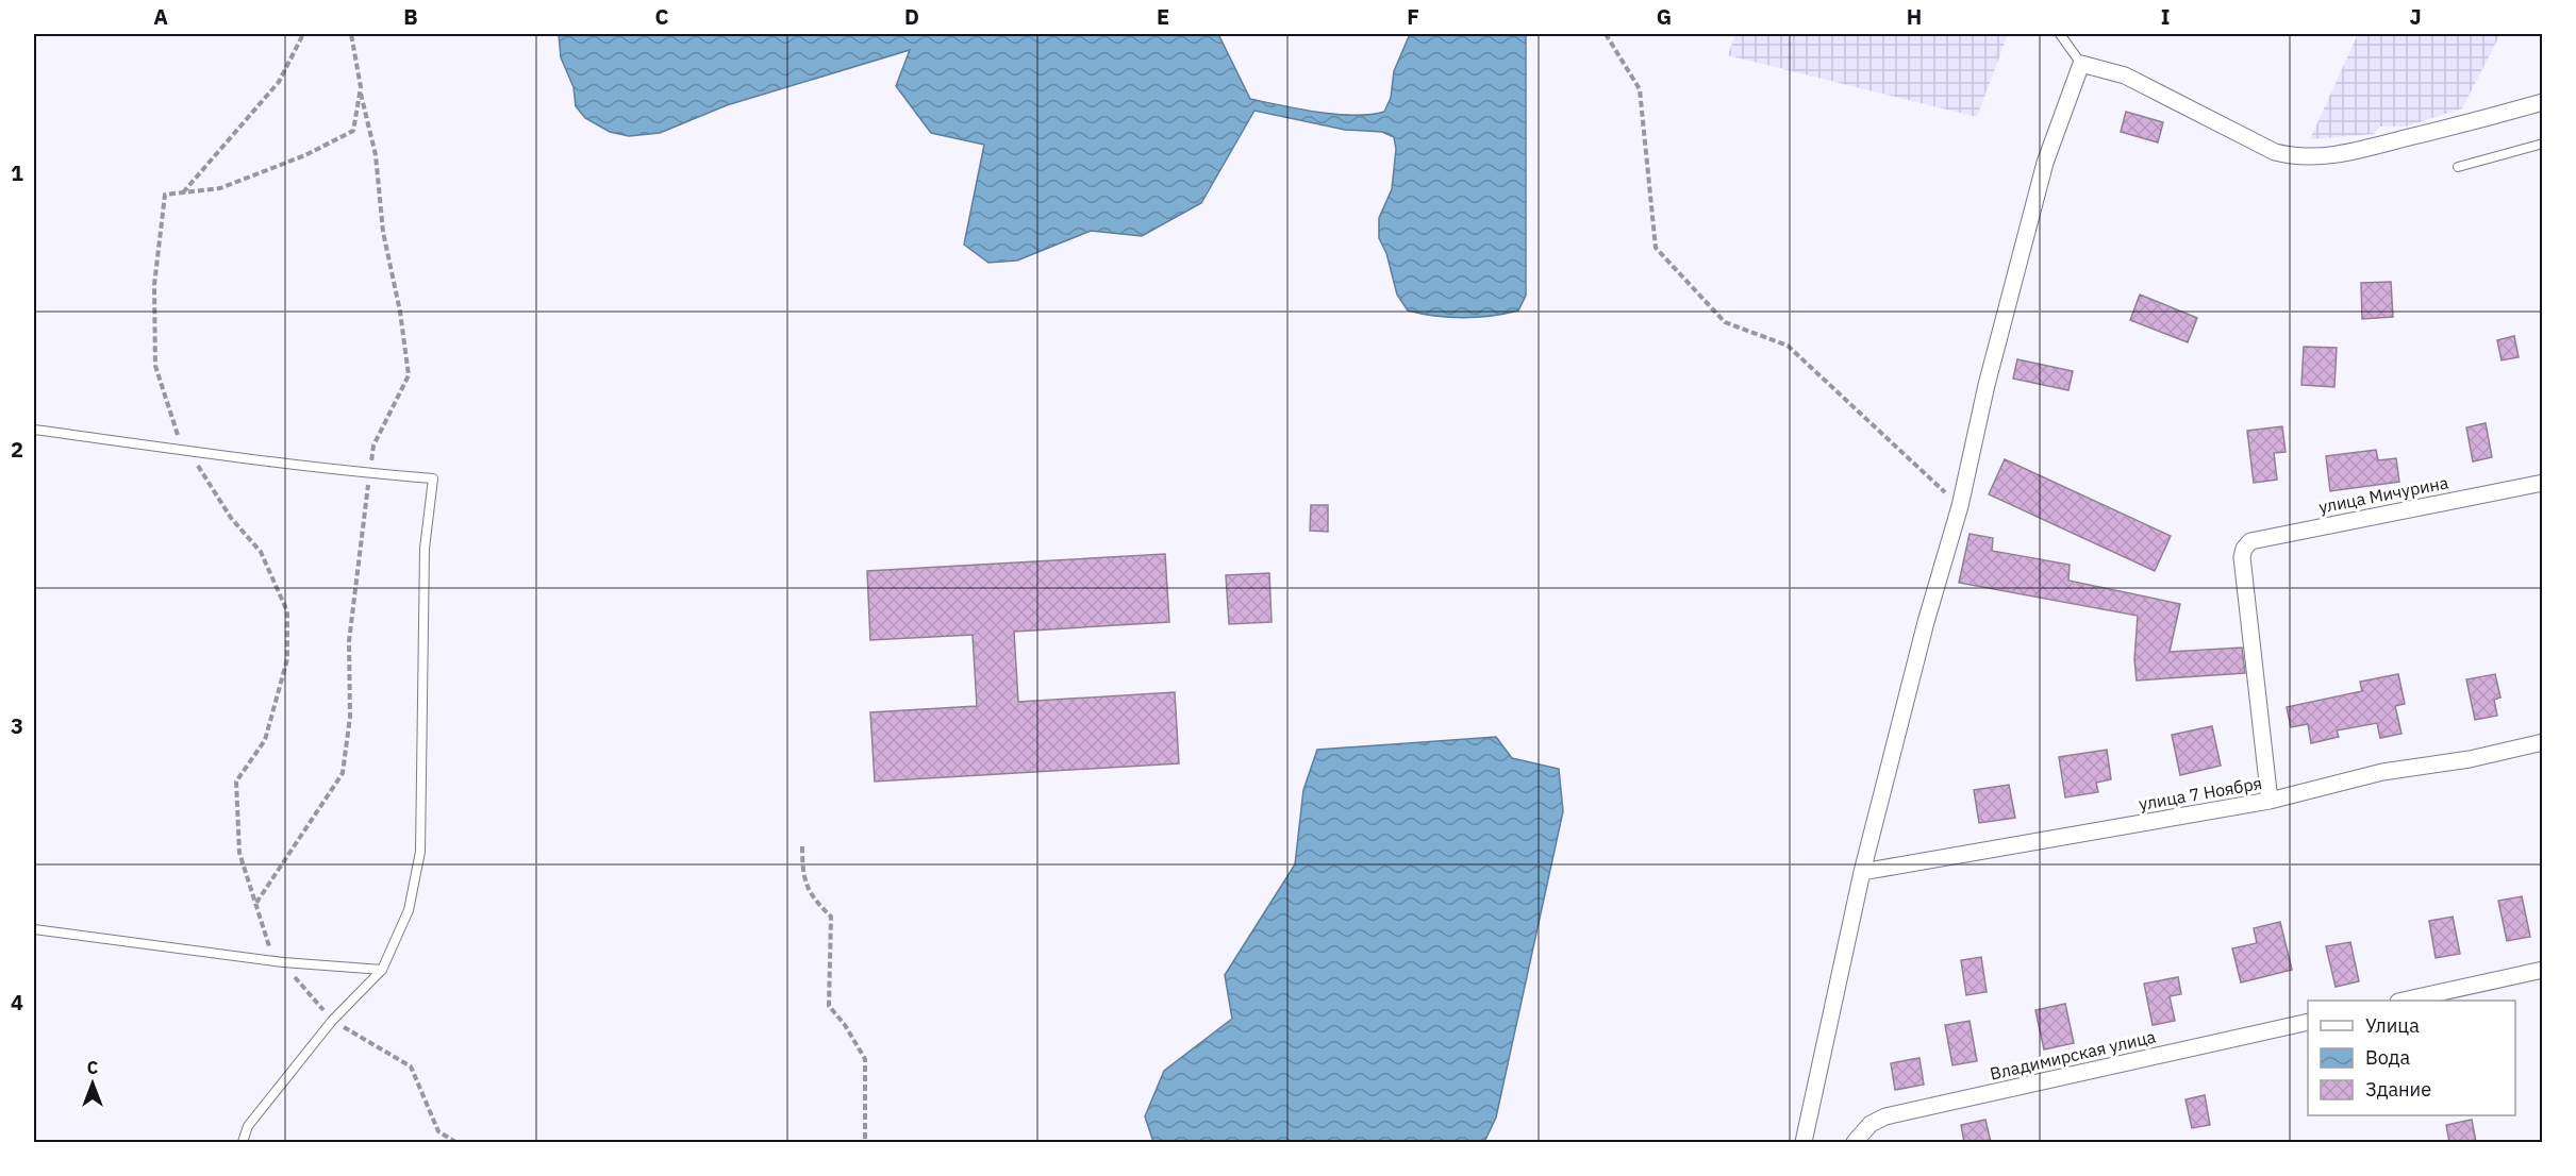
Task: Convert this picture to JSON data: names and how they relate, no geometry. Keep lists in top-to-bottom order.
{
  "streets": {
    "street": ["улица Мичурина", "улица 7 Ноября", "Владимирская улица"]
  },
  "crossings": [
    ["улица Мичурина", "улица 7 Ноября"]
  ],
  "legend": ["Улица", "Вода", "Здание"],
  "north": "top",
  "grid": {
    "columns": [
      "A",
      "B",
      "C",
      "D",
      "E",
      "F",
      "G",
      "H",
      "I",
      "J"
    ],
    "rows": [
      "1",
      "2",
      "3",
      "4"
    ]
  }
}
